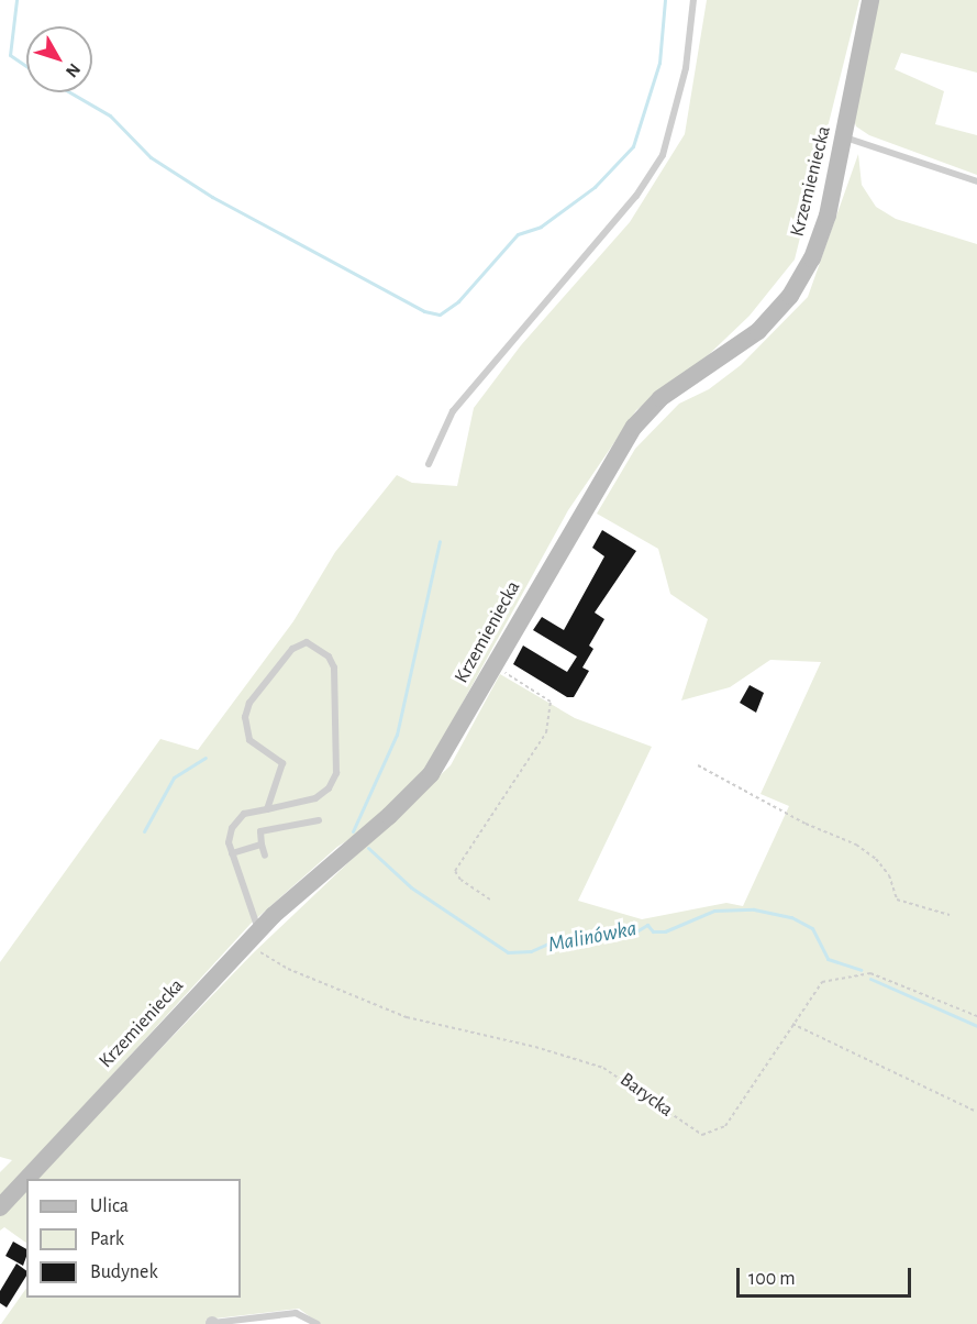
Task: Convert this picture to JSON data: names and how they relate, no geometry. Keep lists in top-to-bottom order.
{
  "streets": {
    "street": ["Krzemieniecka"],
    "path": ["Barycka"]
  },
  "crossings": [
    ["Krzemieniecka", "Barycka"]
  ],
  "water": ["Malinówka"],
  "legend": ["Ulica", "Park", "Budynek"],
  "scale_bar": "100 m",
  "north": "bottom right"
}
